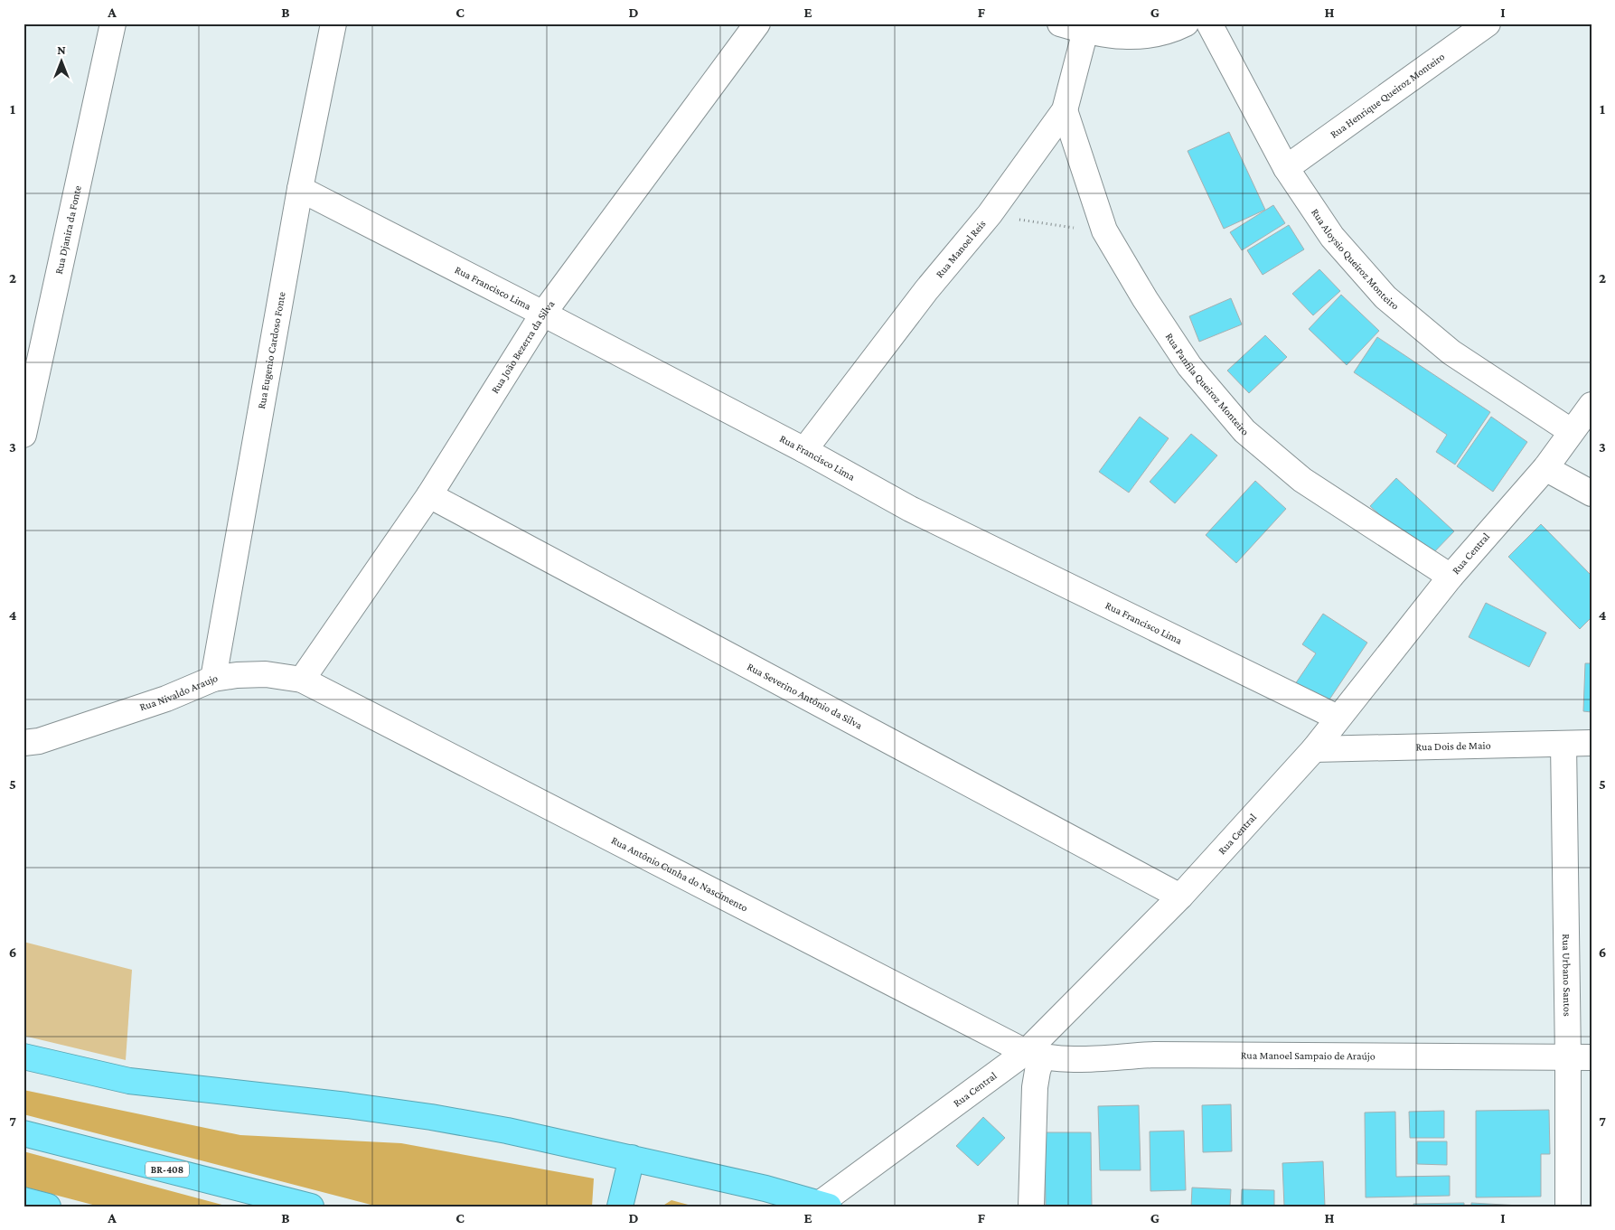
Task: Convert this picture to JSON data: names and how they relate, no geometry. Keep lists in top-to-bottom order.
{
  "streets": {
    "highway": ["BR-408"],
    "street": [
      "Rua Henrique Queiroz Monteiro",
      "Rua Djanira da Fonte",
      "Rua Manoel Reis",
      "Rua Aloysio Queiroz Monteiro",
      "Rua Francisco Lima",
      "Rua João Bezerra da Silva",
      "Rua Eugenio Cardoso Fonte",
      "Rua Panfila Queiroz Monteiro",
      "Rua Central",
      "Rua Nivaldo Araujo",
      "Rua Severino Antônio da Silva",
      "Rua Dois de Maio",
      "Rua Antônio Cunha do Nascimento",
      "Rua Urbano Santos",
      "Rua Manoel Sampaio de Araújo"
    ]
  },
  "crossings": [
    ["Rua Henrique Queiroz Monteiro", "Rua Aloysio Queiroz Monteiro"],
    ["Rua Manoel Reis", "Rua Francisco Lima"],
    ["Rua Manoel Reis", "Rua Panfila Queiroz Monteiro"],
    ["Rua Aloysio Queiroz Monteiro", "Rua Central"],
    ["Rua Francisco Lima", "Rua João Bezerra da Silva"],
    ["Rua Francisco Lima", "Rua Eugenio Cardoso Fonte"],
    ["Rua Francisco Lima", "Rua Central"],
    ["Rua João Bezerra da Silva", "Rua Nivaldo Araujo"],
    ["Rua João Bezerra da Silva", "Rua Severino Antônio da Silva"],
    ["Rua Eugenio Cardoso Fonte", "Rua Nivaldo Araujo"],
    ["Rua Panfila Queiroz Monteiro", "Rua Central"],
    ["Rua Central", "Rua Severino Antônio da Silva"],
    ["Rua Central", "Rua Dois de Maio"],
    ["Rua Central", "Rua Antônio Cunha do Nascimento"],
    ["Rua Central", "Rua Manoel Sampaio de Araújo"],
    ["Rua Nivaldo Araujo", "Rua Antônio Cunha do Nascimento"],
    ["Rua Dois de Maio", "Rua Urbano Santos"],
    ["Rua Antônio Cunha do Nascimento", "Rua Manoel Sampaio de Araújo"],
    ["Rua Urbano Santos", "Rua Manoel Sampaio de Araújo"]
  ],
  "north": "top",
  "grid": {
    "columns": [
      "A",
      "B",
      "C",
      "D",
      "E",
      "F",
      "G",
      "H",
      "I"
    ],
    "rows": [
      "1",
      "2",
      "3",
      "4",
      "5",
      "6",
      "7"
    ]
  }
}
